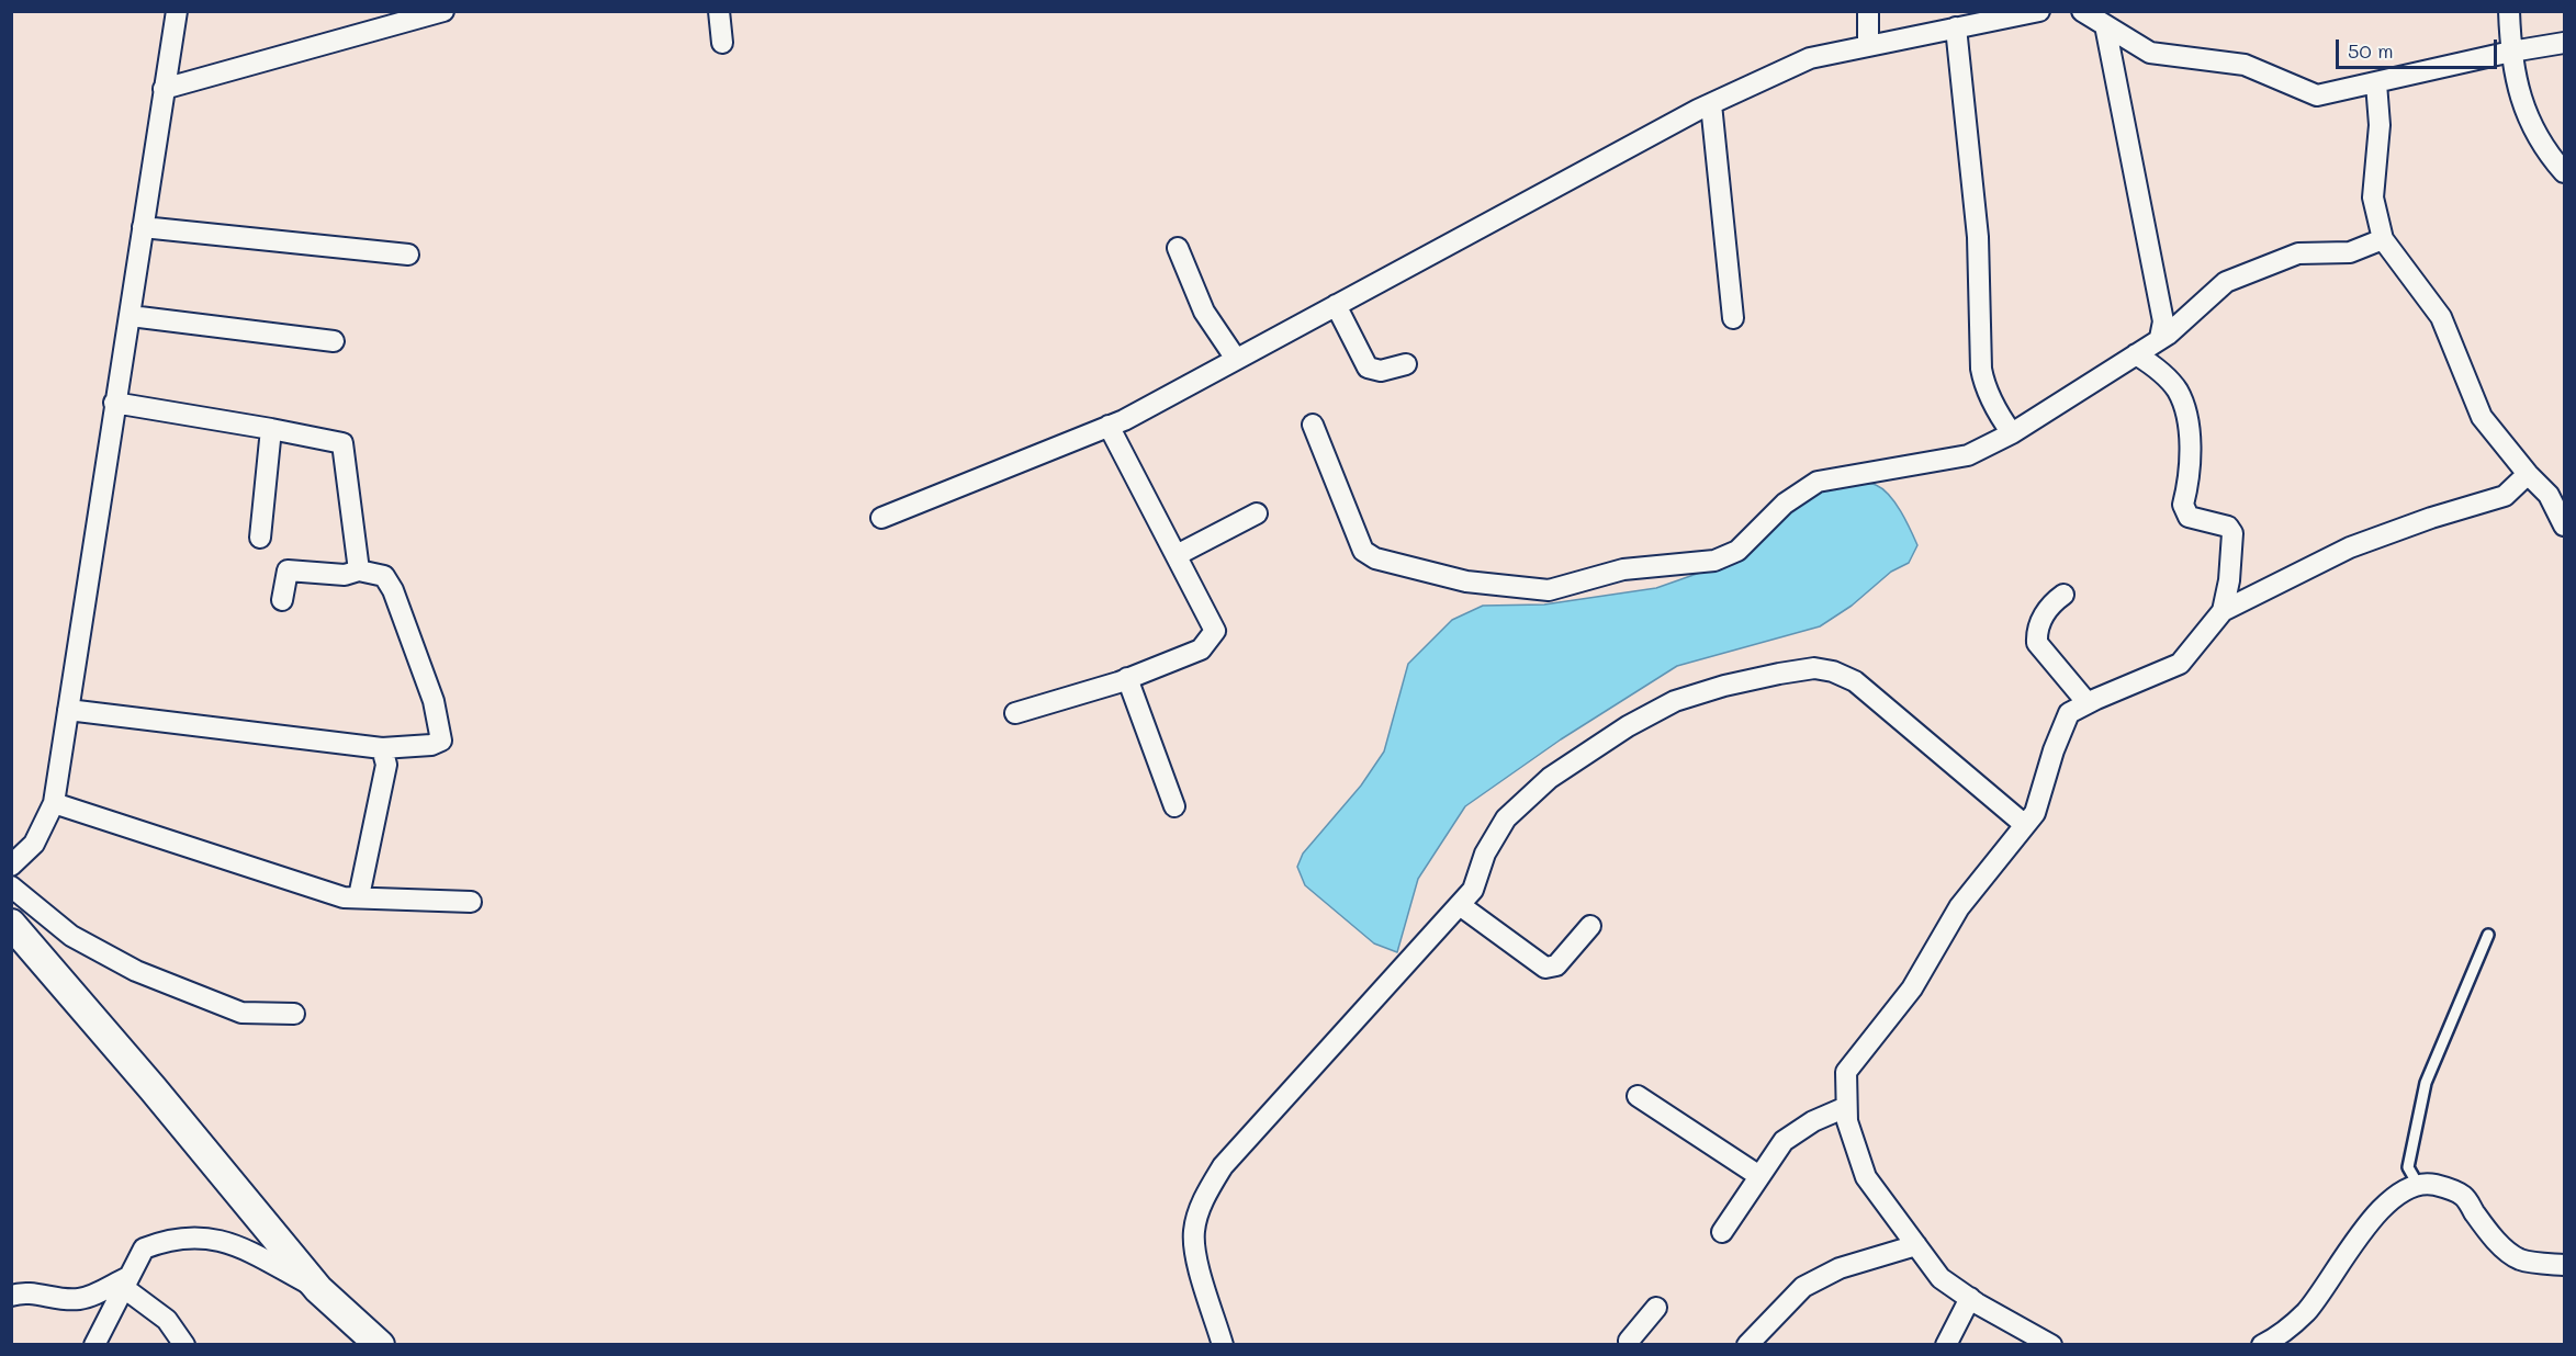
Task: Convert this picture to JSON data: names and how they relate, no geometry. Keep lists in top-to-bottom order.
{
  "scale_bar": "50 m"
}
